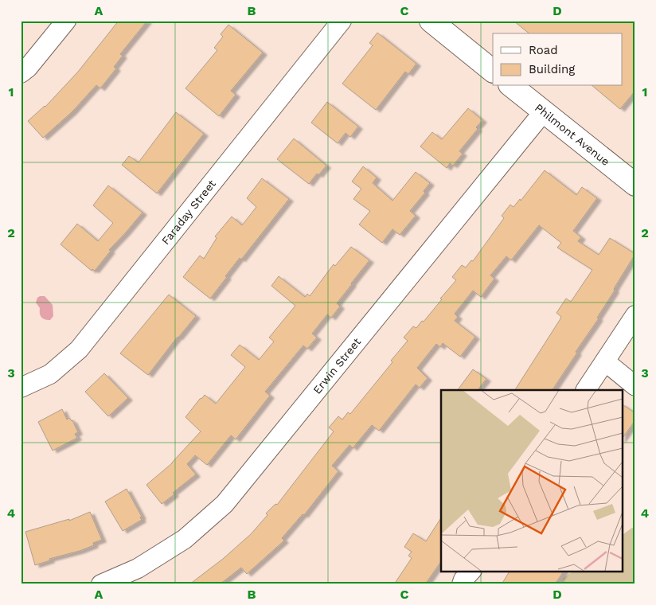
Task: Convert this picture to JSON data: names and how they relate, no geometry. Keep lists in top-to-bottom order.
{
  "streets": {
    "main road": ["Philmont Avenue"],
    "street": ["Faraday Street", "Erwin Street"]
  },
  "crossings": [
    ["Philmont Avenue", "Erwin Street"]
  ],
  "legend": ["Road", "Building"],
  "grid": {
    "columns": [
      "A",
      "B",
      "C",
      "D"
    ],
    "rows": [
      "1",
      "2",
      "3",
      "4"
    ]
  }
}
